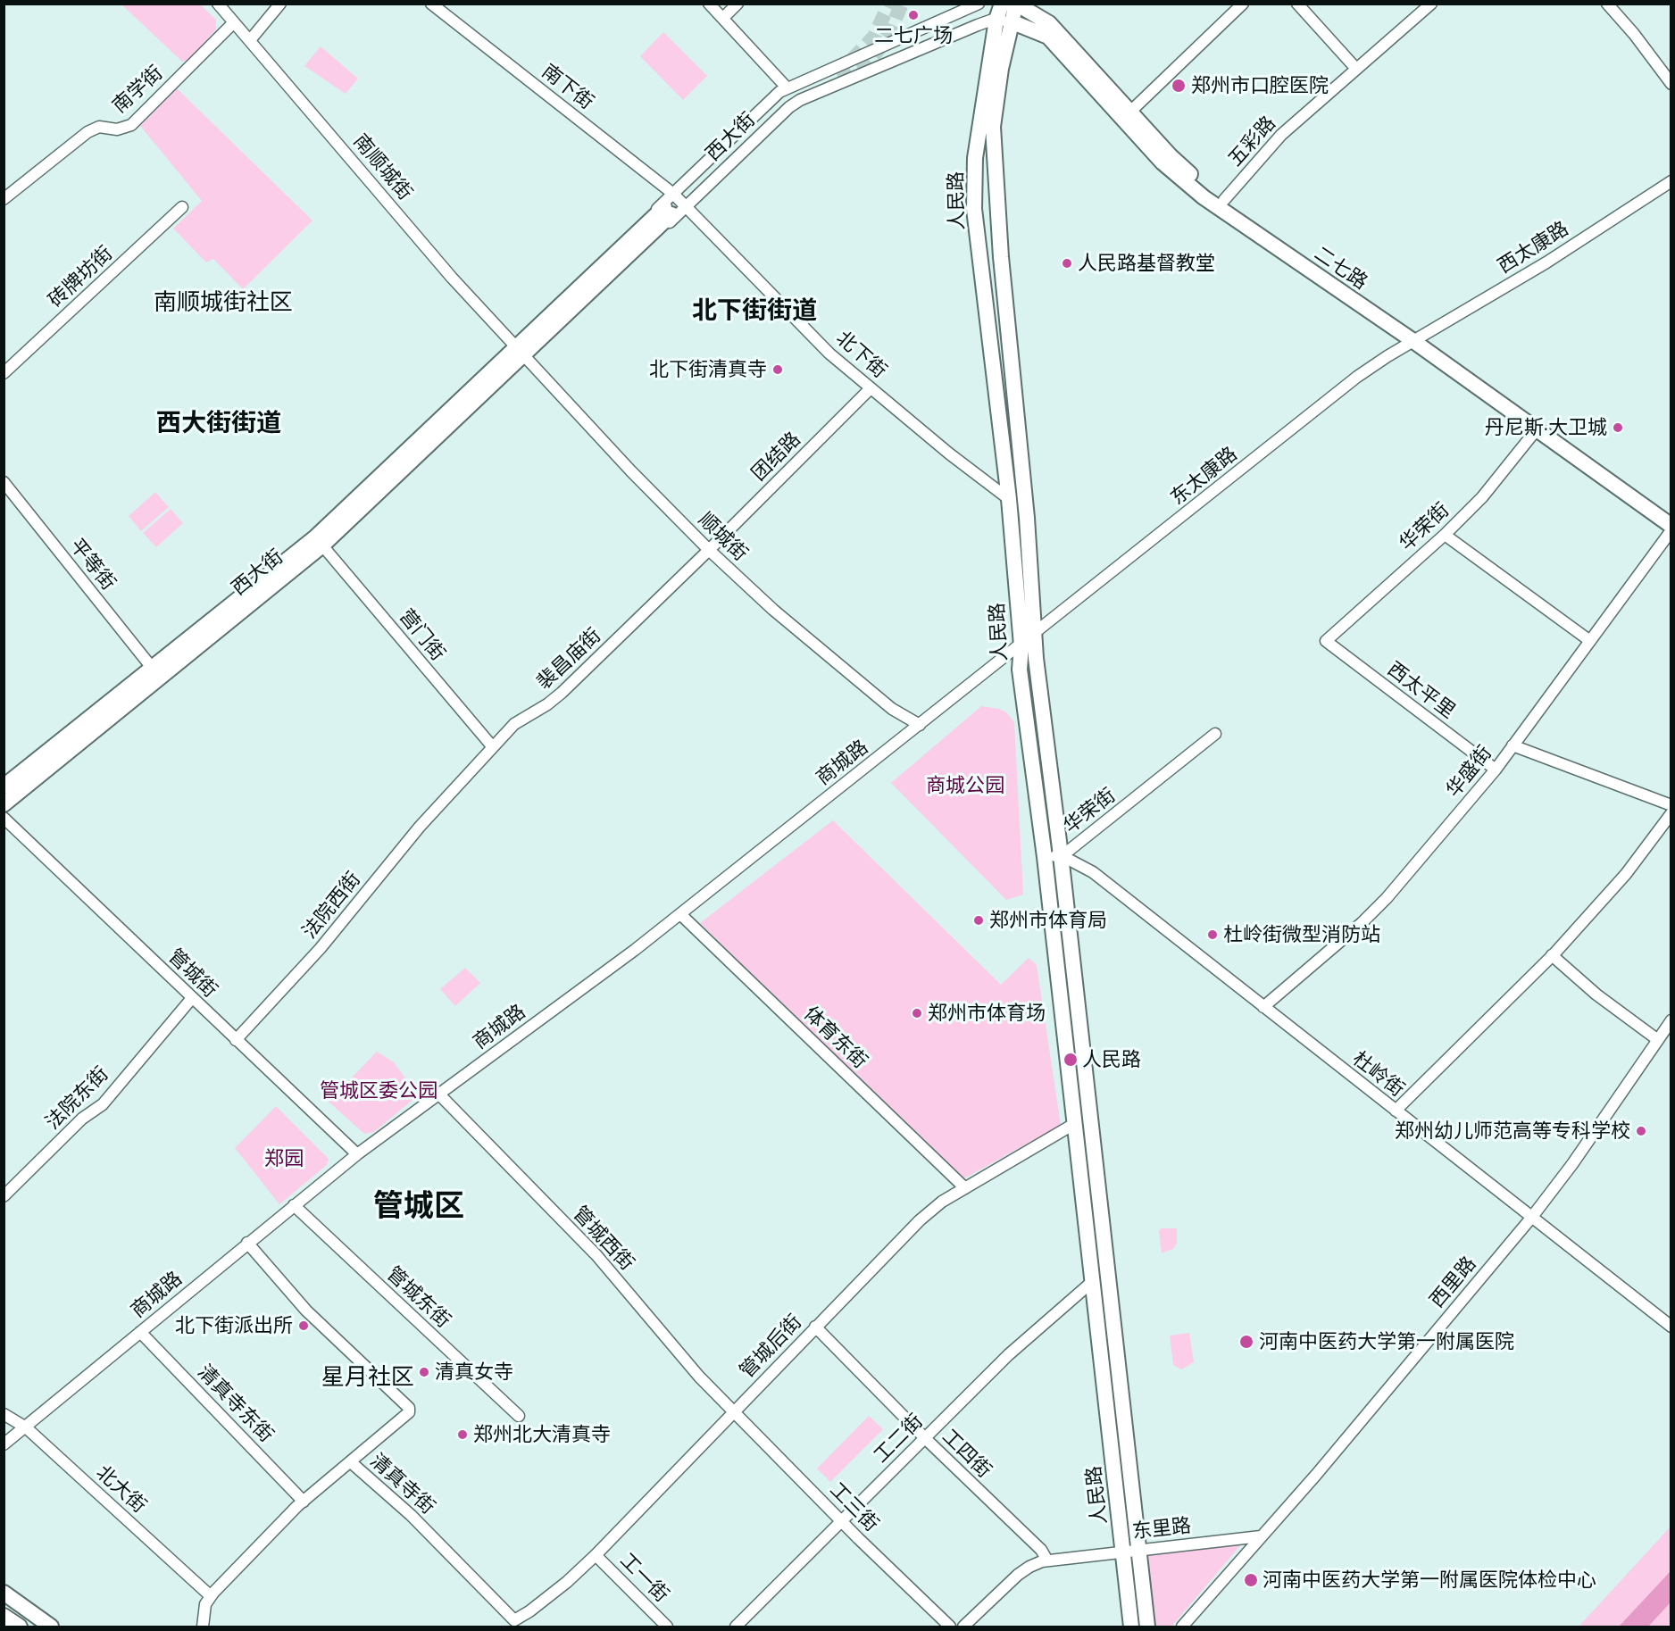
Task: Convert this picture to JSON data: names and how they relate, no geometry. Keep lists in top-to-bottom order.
{
  "streets": {
    "main road": ["西大街", "人民路", "二七路"],
    "street": [
      "南下街",
      "南学街",
      "五彩路",
      "南顺城街",
      "西太康路",
      "砖牌坊街",
      "北下街",
      "团结路",
      "东太康路",
      "华荣街",
      "顺城街",
      "平等街",
      "营门街",
      "裴昌庙街",
      "西太平里",
      "商城路",
      "华盛街",
      "法院西街",
      "管城街",
      "体育东街",
      "杜岭街",
      "法院东街",
      "管城西街",
      "西里路",
      "管城东街",
      "管城后街",
      "清真寺东街",
      "工二街",
      "工四街",
      "清真寺街",
      "北大街",
      "工三街",
      "东里路",
      "工一街"
    ]
  },
  "crossings": [
    ["南下街", "西大街"],
    ["南下街", "北下街"],
    ["南学街", "南顺城街"],
    ["西大街", "南顺城街"],
    ["西大街", "人民路"],
    ["西大街", "二七路"],
    ["西大街", "北下街"],
    ["西大街", "顺城街"],
    ["西大街", "平等街"],
    ["西大街", "营门街"],
    ["五彩路", "二七路"],
    ["南顺城街", "顺城街"],
    ["人民路", "二七路"],
    ["人民路", "北下街"],
    ["人民路", "东太康路"],
    ["人民路", "华荣街"],
    ["人民路", "商城路"],
    ["人民路", "杜岭街"],
    ["人民路", "管城后街"],
    ["人民路", "工二街"],
    ["人民路", "东里路"],
    ["西太康路", "二七路"],
    ["西太康路", "东太康路"],
    ["二七路", "东太康路"],
    ["二七路", "华荣街"],
    ["北下街", "团结路"],
    ["团结路", "顺城街"],
    ["团结路", "裴昌庙街"],
    ["东太康路", "商城路"],
    ["华荣街", "西太平里"],
    ["华荣街", "杜岭街"],
    ["顺城街", "裴昌庙街"],
    ["顺城街", "商城路"],
    ["营门街", "裴昌庙街"],
    ["裴昌庙街", "法院西街"],
    ["西太平里", "华盛街"],
    ["商城路", "管城街"],
    ["商城路", "体育东街"],
    ["商城路", "管城西街"],
    ["商城路", "管城东街"],
    ["商城路", "清真寺东街"],
    ["商城路", "清真寺街"],
    ["商城路", "北大街"],
    ["华盛街", "杜岭街"],
    ["法院西街", "管城街"],
    ["管城街", "法院东街"],
    ["体育东街", "管城后街"],
    ["杜岭街", "西里路"],
    ["管城西街", "管城后街"],
    ["管城西街", "工三街"],
    ["西里路", "东里路"],
    ["管城后街", "工四街"],
    ["管城后街", "清真寺街"],
    ["管城后街", "工三街"],
    ["管城后街", "工一街"],
    ["工二街", "工四街"],
    ["工二街", "工三街"],
    ["工四街", "东里路"]
  ],
  "districts": [
    "南顺城街社区",
    "北下街街道",
    "西大街街道",
    "管城区",
    "星月社区"
  ],
  "parks": ["商城公园", "管城区委公园", "郑园"],
  "places": [
    "二七广场",
    "郑州市口腔医院",
    "人民路基督教堂",
    "北下街清真寺",
    "丹尼斯·大卫城",
    "郑州市体育局",
    "杜岭街微型消防站",
    "郑州市体育场",
    "人民路",
    "郑州幼儿师范高等专科学校",
    "北下街派出所",
    "河南中医药大学第一附属医院",
    "清真女寺",
    "郑州北大清真寺",
    "河南中医药大学第一附属医院体检中心"
  ]
}
